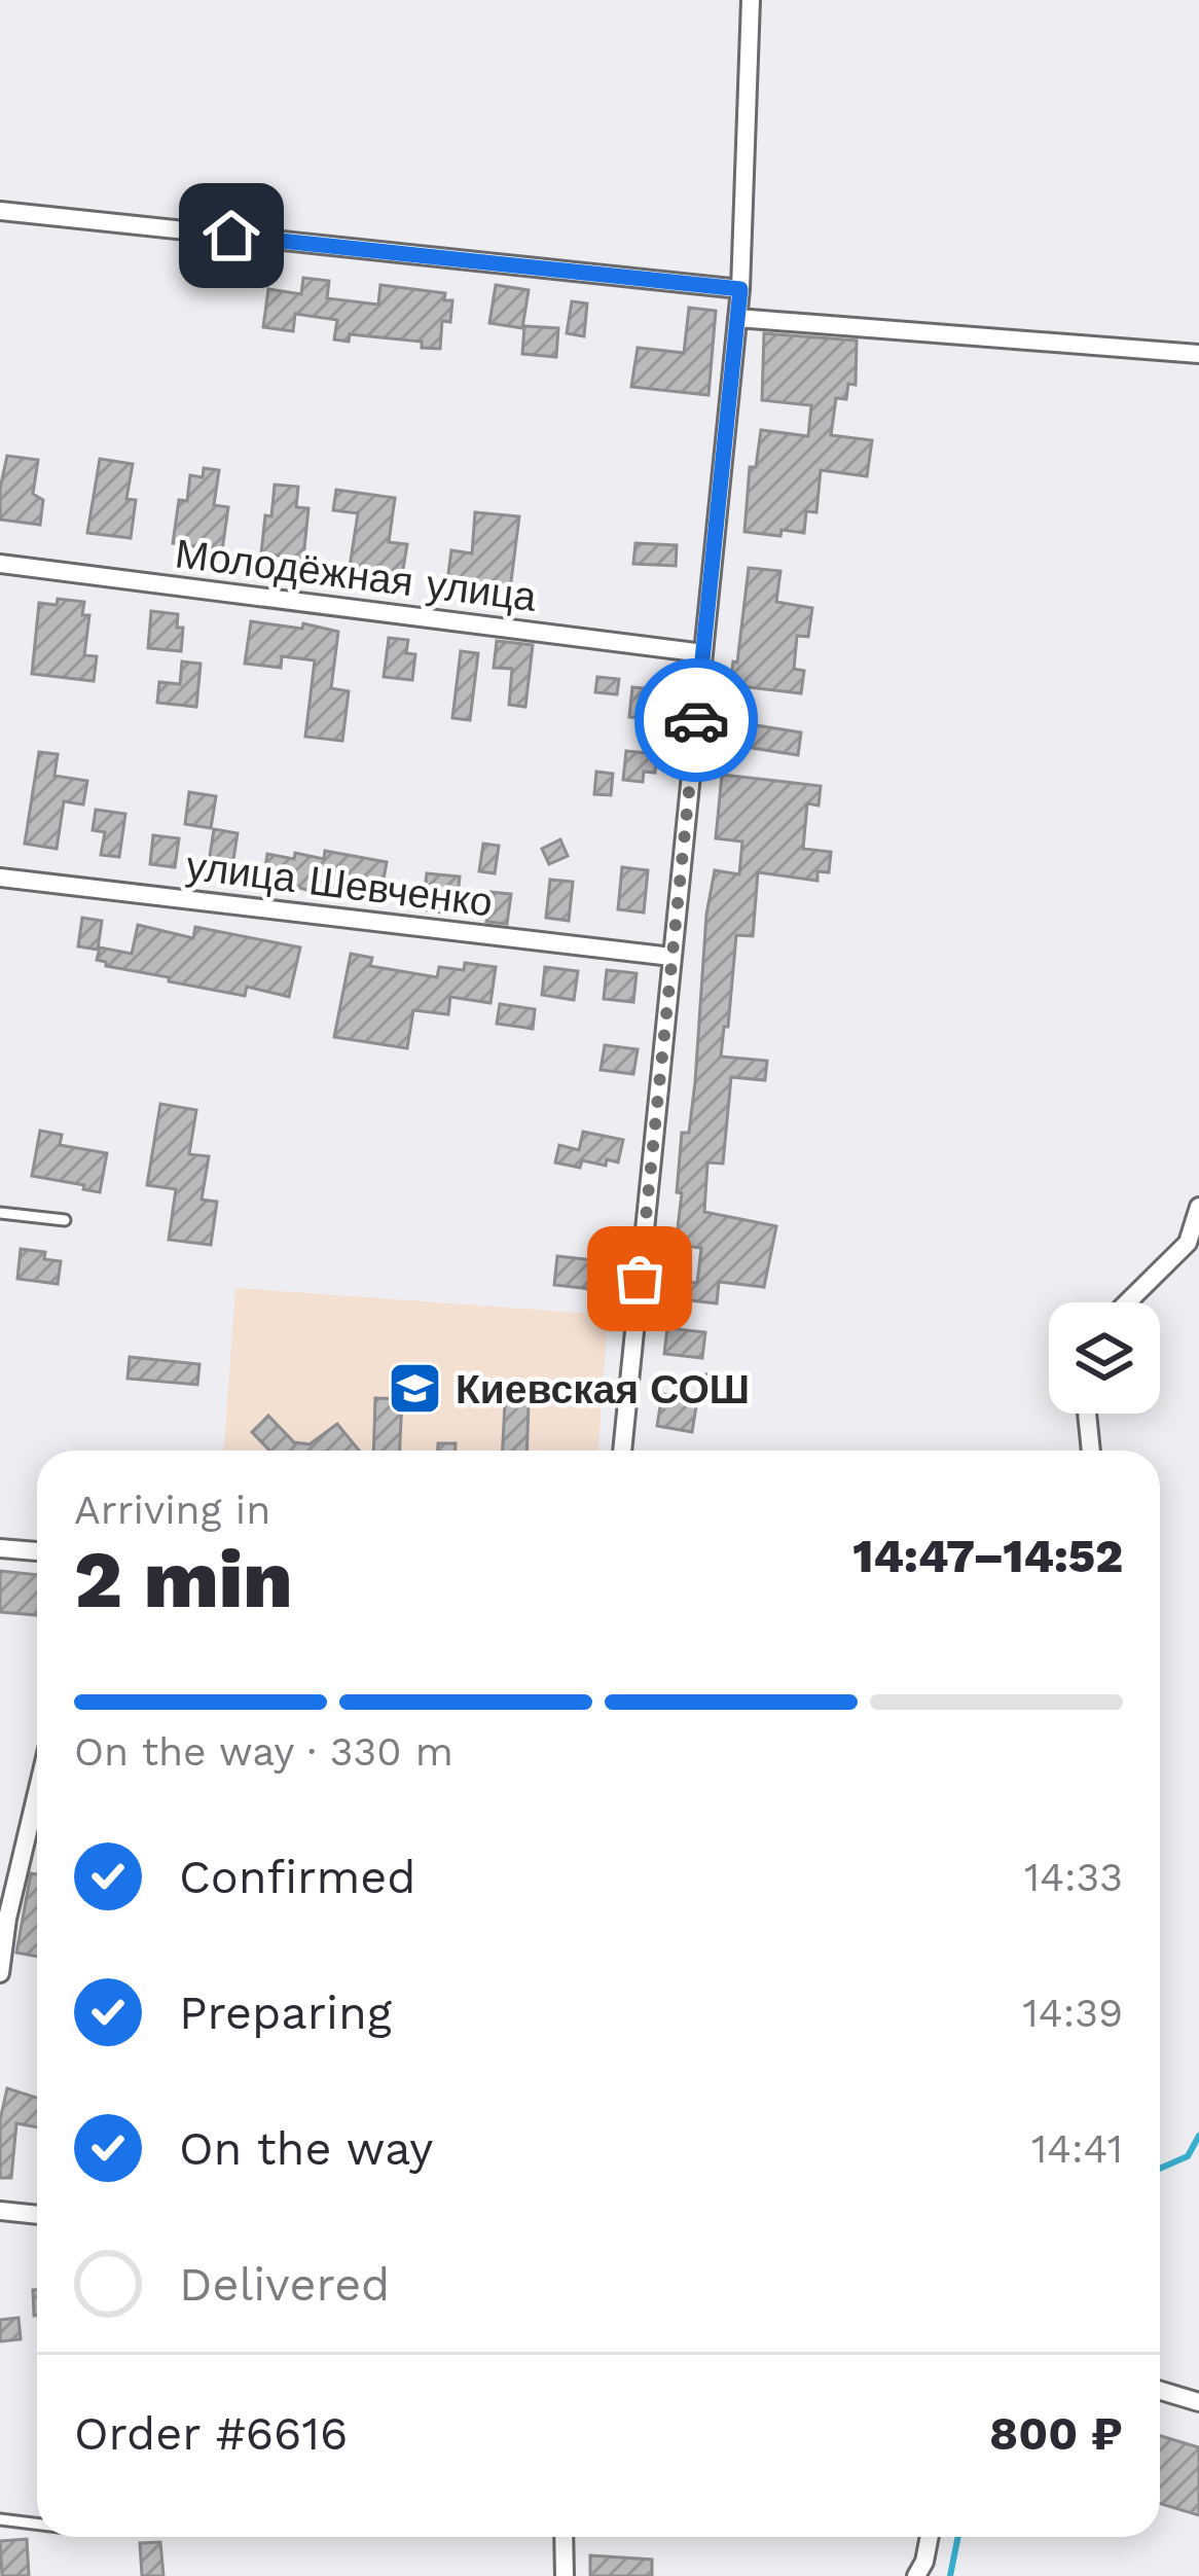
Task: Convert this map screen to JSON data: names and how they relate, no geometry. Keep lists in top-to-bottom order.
{
  "streets": {
    "street": ["Молодёжная улица", "улица Шевченко"]
  },
  "places": {
    "school or university": ["Киевская СОШ"]
  },
  "page": {
    "heading": ["2 min", "Arriving in", "14:47–14:52"],
    "panel": ["Order #6616", "800 ₽"],
    "bar": "On the way · 330 m",
    "list": [
      ["Confirmed", "14:33"],
      ["Preparing", "14:39"],
      ["On the way", "14:41"],
      "Delivered"
    ]
  }
}
